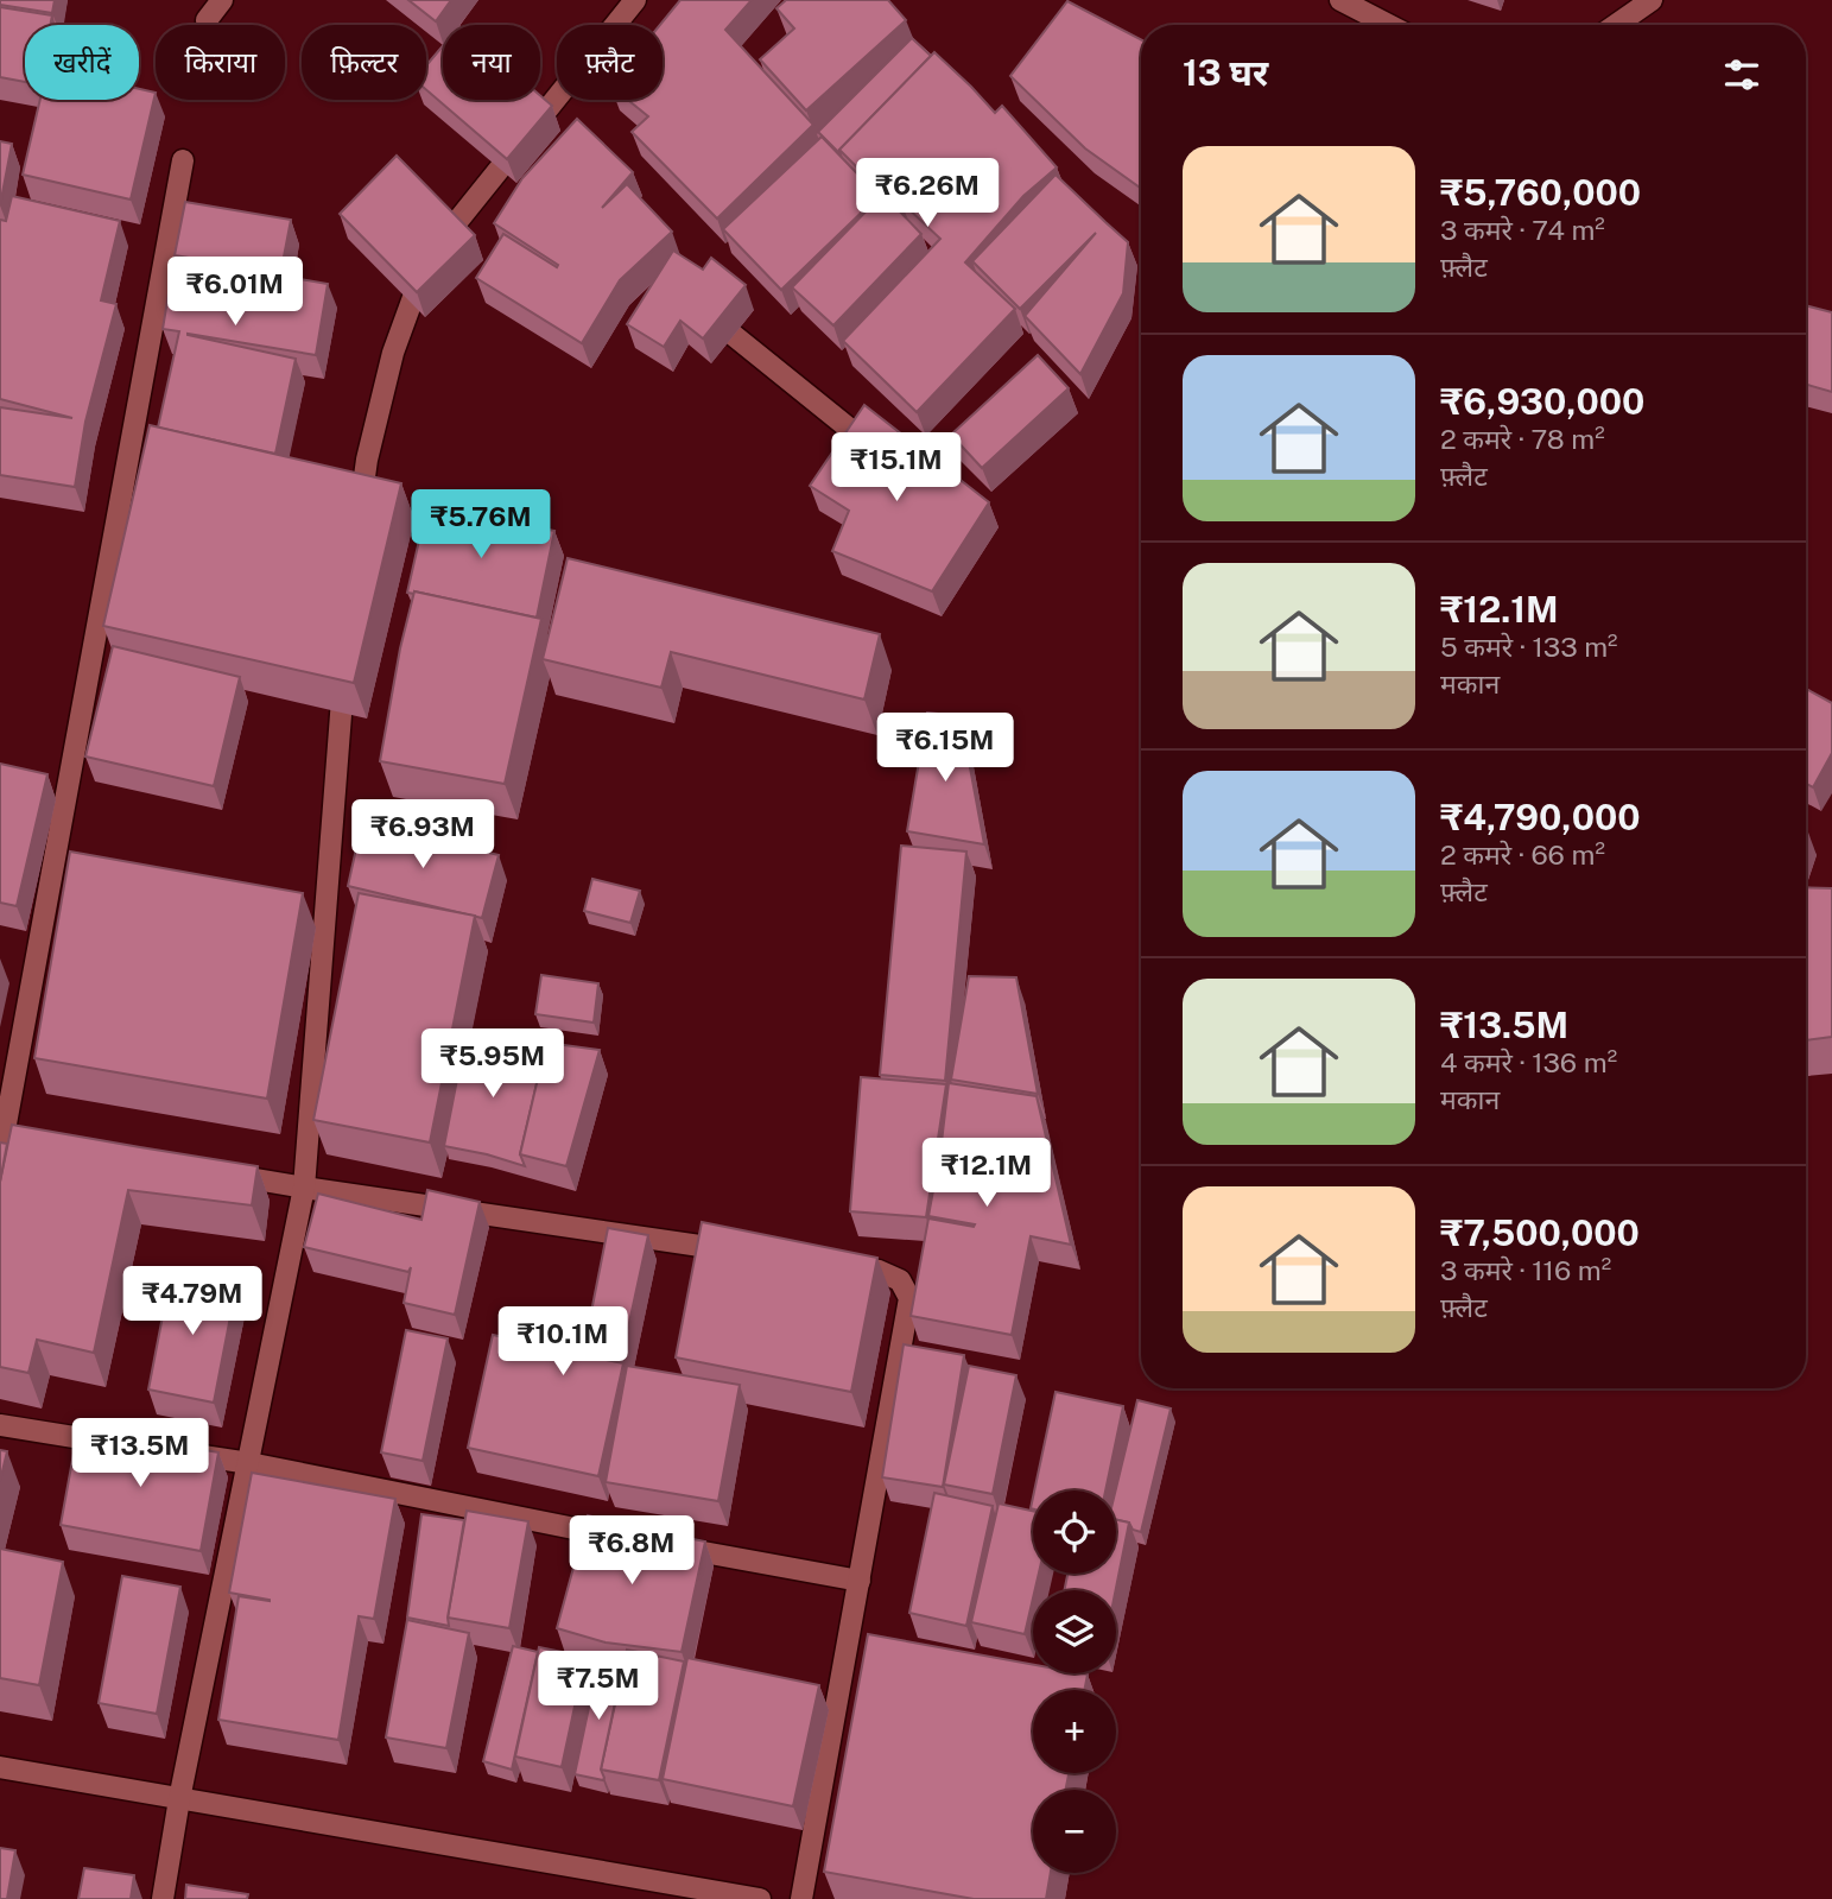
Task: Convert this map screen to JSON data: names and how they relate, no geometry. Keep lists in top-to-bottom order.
{
  "page": {
    "chip": [
      "खरीदें",
      "किराया",
      "फ़िल्टर",
      "नया",
      "फ़्लैट"
    ],
    "heading": "13 घर",
    "list": [
      {
        "name": "₹5,760,000",
        "note": "3 कमरे · 74 m² · फ़्लैट"
      },
      {
        "name": "₹6,930,000",
        "note": "2 कमरे · 78 m² · फ़्लैट"
      },
      {
        "name": "₹12.1M",
        "note": "5 कमरे · 133 m² · मकान"
      },
      {
        "name": "₹4,790,000",
        "note": "2 कमरे · 66 m² · फ़्लैट"
      },
      {
        "name": "₹13.5M",
        "note": "4 कमरे · 136 m² · मकान"
      },
      {
        "name": "₹7,500,000",
        "note": "3 कमरे · 116 m² · फ़्लैट"
      }
    ],
    "price": [
      "₹6.26M",
      "₹6.01M",
      "₹15.1M",
      "₹5.76M",
      "₹6.15M",
      "₹6.93M",
      "₹5.95M",
      "₹12.1M",
      "₹4.79M",
      "₹10.1M",
      "₹13.5M",
      "₹6.8M",
      "₹7.5M"
    ],
    "map_buttons": ["+", "−"]
  }
}
